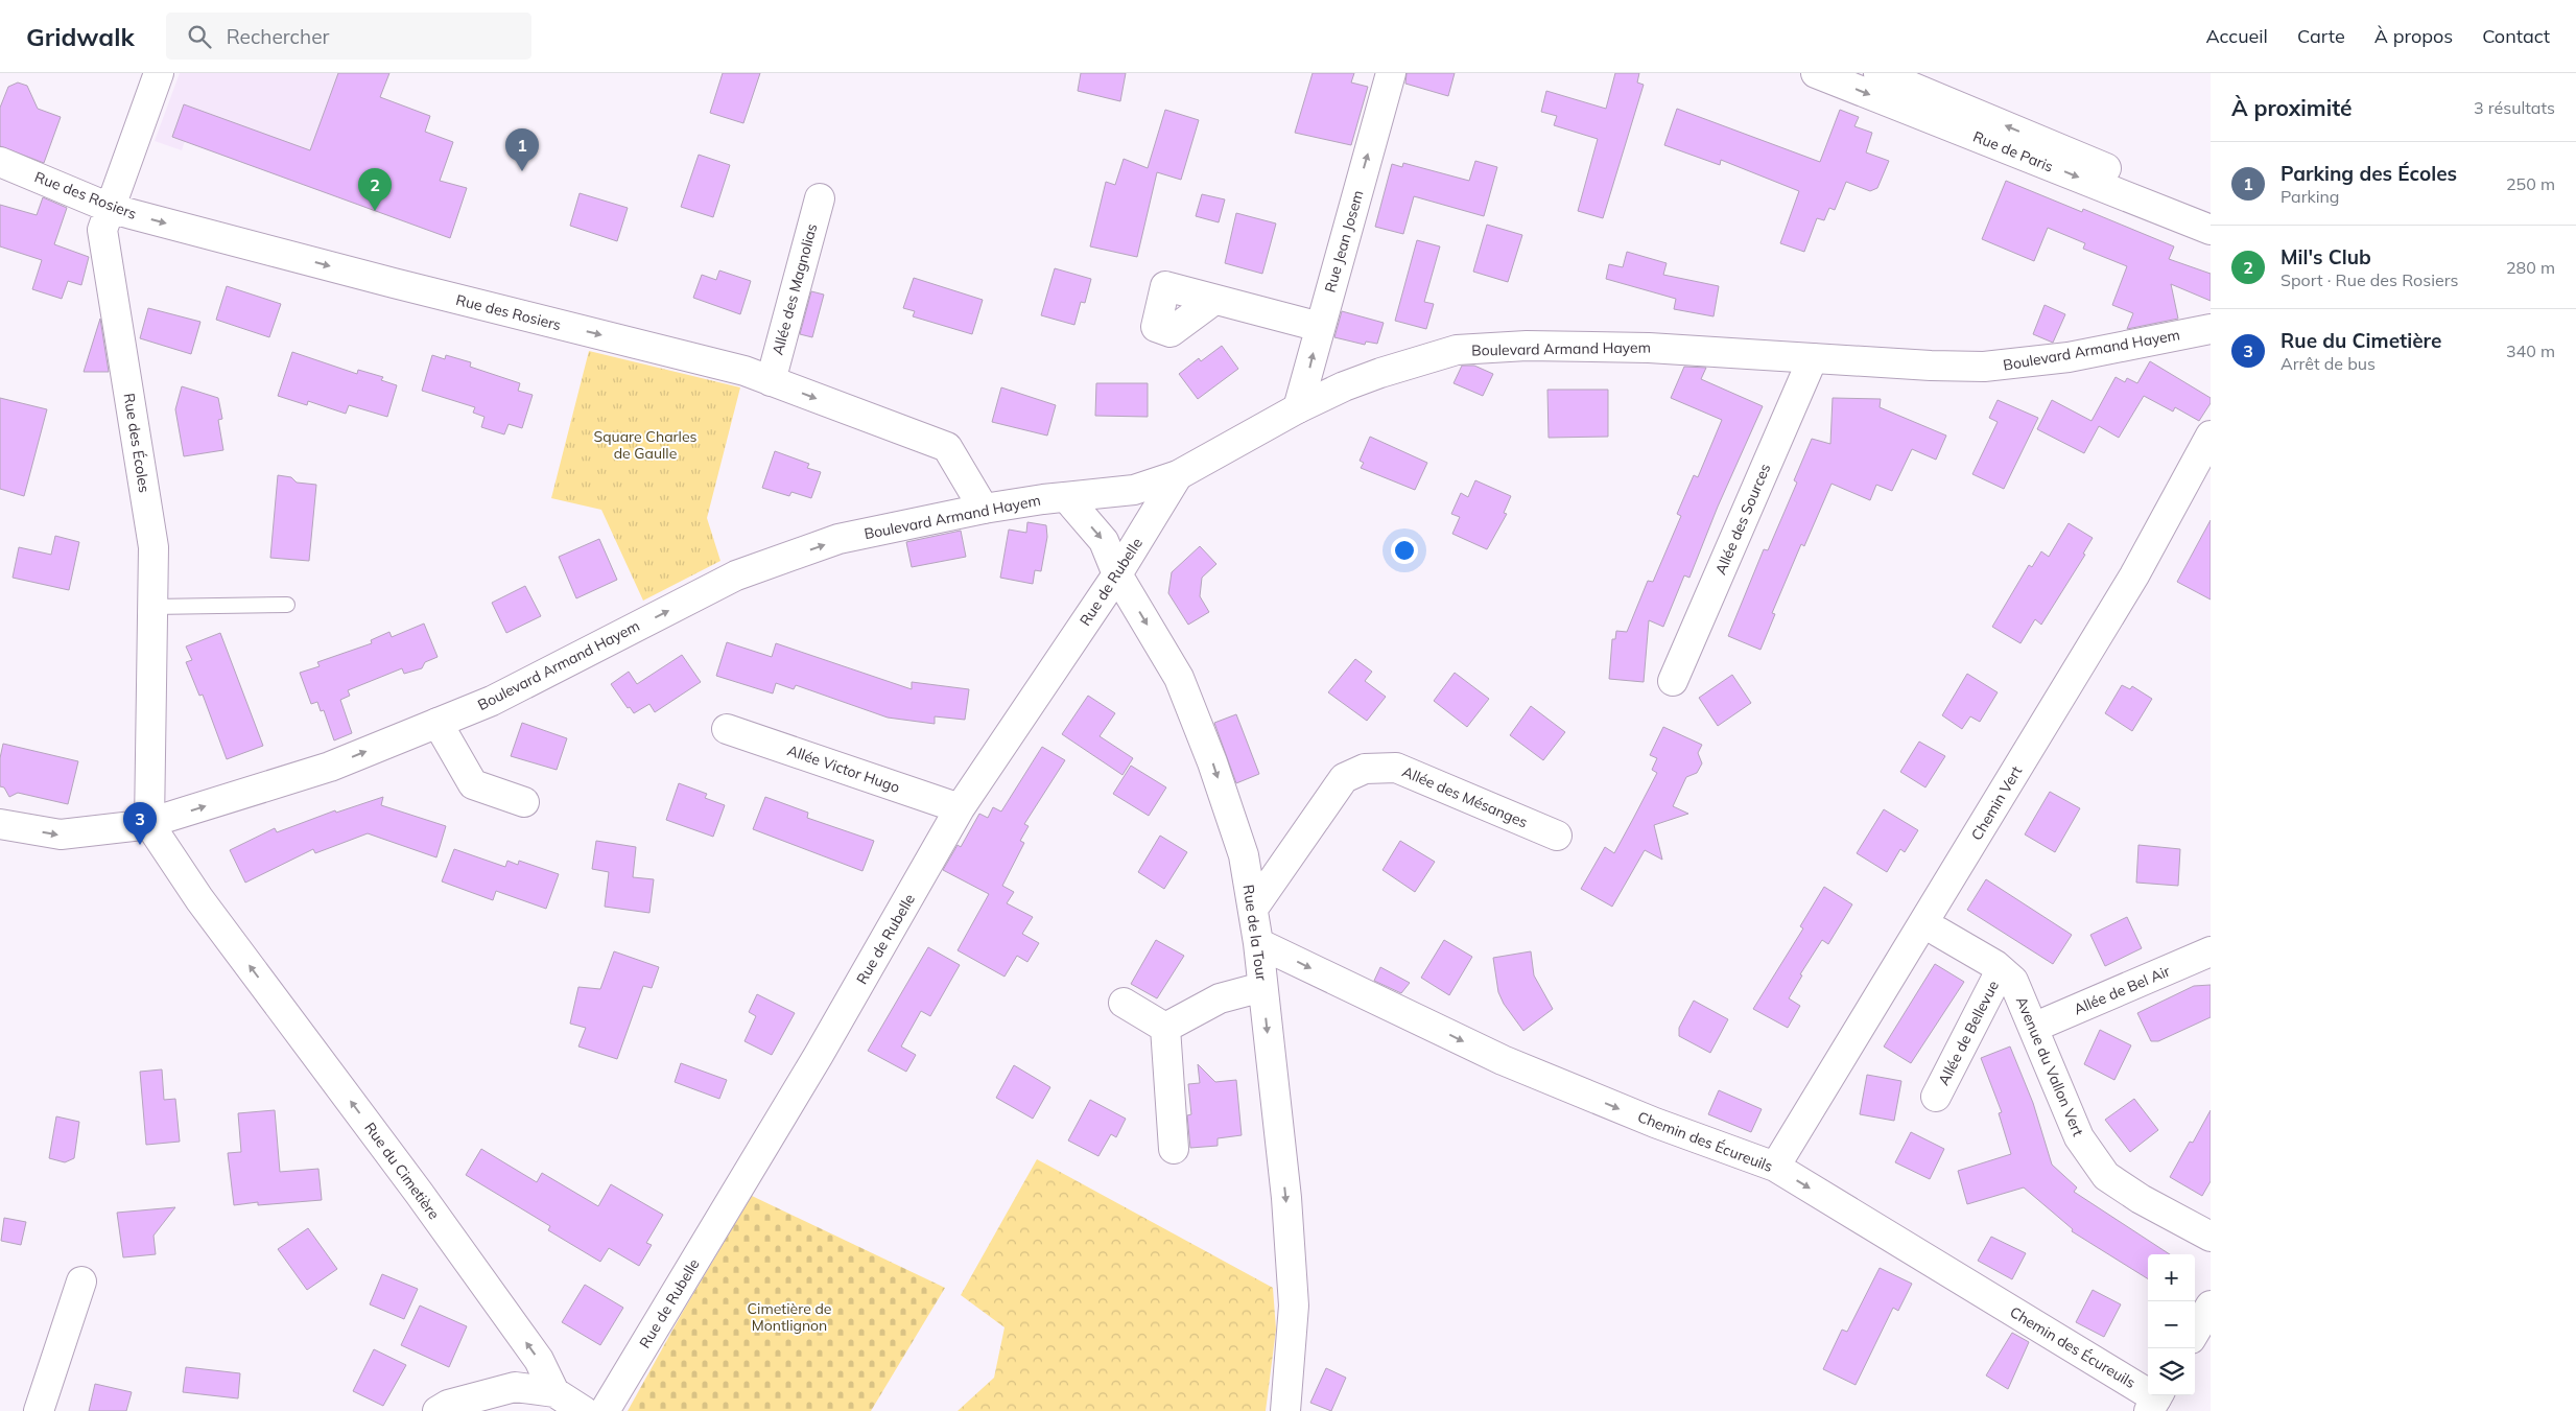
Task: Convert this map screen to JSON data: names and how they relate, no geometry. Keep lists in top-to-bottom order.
{
  "streets": {
    "street": [
      "Rue de Paris",
      "Rue des Rosiers",
      "Rue Jean Josem",
      "Allée des Magnolias",
      "Boulevard Armand Hayem",
      "Rue des Écoles",
      "Allée des Sources",
      "Rue de Rubelle",
      "Allée Victor Hugo",
      "Allée des Mésanges",
      "Chemin Vert",
      "Rue de la Tour",
      "Allée de Bel Air",
      "Allée de Bellevue",
      "Avenue du Vallon Vert",
      "Chemin des Écureuils",
      "Rue du Cimetière"
    ]
  },
  "crossings": [
    ["Rue des Rosiers", "Allée des Magnolias"],
    ["Rue des Rosiers", "Boulevard Armand Hayem"],
    ["Rue des Rosiers", "Rue des Écoles"],
    ["Rue Jean Josem", "Boulevard Armand Hayem"],
    ["Boulevard Armand Hayem", "Rue des Écoles"],
    ["Boulevard Armand Hayem", "Allée des Sources"],
    ["Boulevard Armand Hayem", "Rue de Rubelle"],
    ["Boulevard Armand Hayem", "Rue de la Tour"],
    ["Boulevard Armand Hayem", "Rue du Cimetière"],
    ["Rue des Écoles", "Rue du Cimetière"],
    ["Rue de Rubelle", "Allée Victor Hugo"],
    ["Rue de Rubelle", "Rue de la Tour"],
    ["Allée des Mésanges", "Rue de la Tour"],
    ["Chemin Vert", "Chemin des Écureuils"],
    ["Rue de la Tour", "Chemin des Écureuils"],
    ["Allée de Bel Air", "Avenue du Vallon Vert"],
    ["Allée de Bellevue", "Avenue du Vallon Vert"]
  ],
  "one_way": [
    "Rue des Rosiers",
    "Rue Jean Josem",
    "Boulevard Armand Hayem",
    "Rue de la Tour",
    "Chemin des Écureuils",
    "Rue du Cimetière"
  ],
  "parks": ["Square Charles de Gaulle", "Cimetière de Montlignon"],
  "page": {
    "header": "Gridwalk",
    "search": "Rechercher",
    "nav": [
      "Accueil",
      "Carte",
      "À propos",
      "Contact"
    ],
    "heading": ["À proximité", "3 résultats"],
    "pins": ["1", "2", "3"],
    "list": [
      {
        "mark": "1",
        "name": "Parking des Écoles",
        "note": "Parking",
        "value": "250 m"
      },
      {
        "mark": "2",
        "name": "Mil's Club",
        "note": "Sport · Rue des Rosiers",
        "value": "280 m"
      },
      {
        "mark": "3",
        "name": "Rue du Cimetière",
        "note": "Arrêt de bus",
        "value": "340 m"
      }
    ],
    "map_buttons": ["+", "−"]
  }
}
